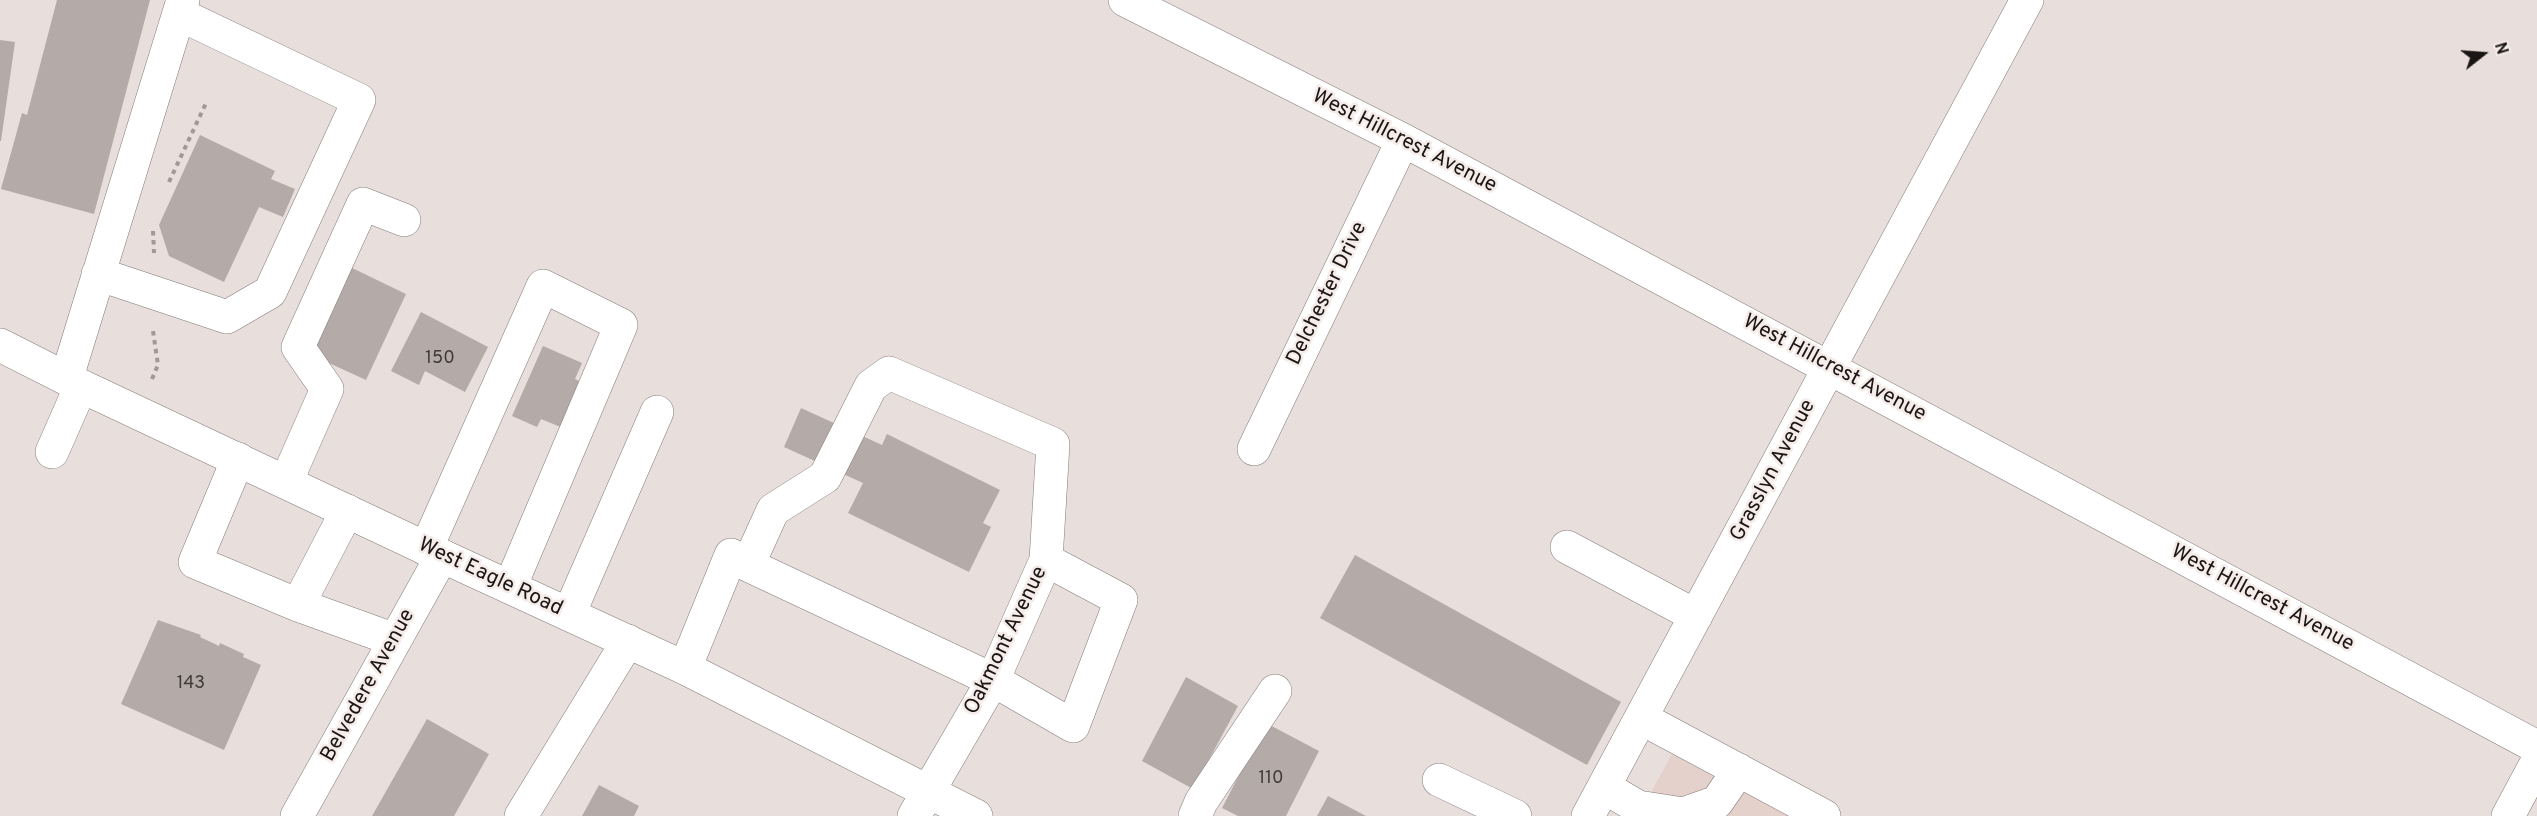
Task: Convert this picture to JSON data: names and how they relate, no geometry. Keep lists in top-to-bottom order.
{
  "streets": {
    "street": [
      "West Hillcrest Avenue",
      "Delchester Drive",
      "Grasslyn Avenue",
      "West Eagle Road",
      "Oakmont Avenue",
      "Belvedere Avenue"
    ]
  },
  "crossings": [
    ["West Hillcrest Avenue", "Delchester Drive"],
    ["West Hillcrest Avenue", "Grasslyn Avenue"],
    ["West Eagle Road", "Oakmont Avenue"],
    ["West Eagle Road", "Belvedere Avenue"]
  ],
  "house_numbers": ["150", "143", "110"],
  "north": "right"
}
